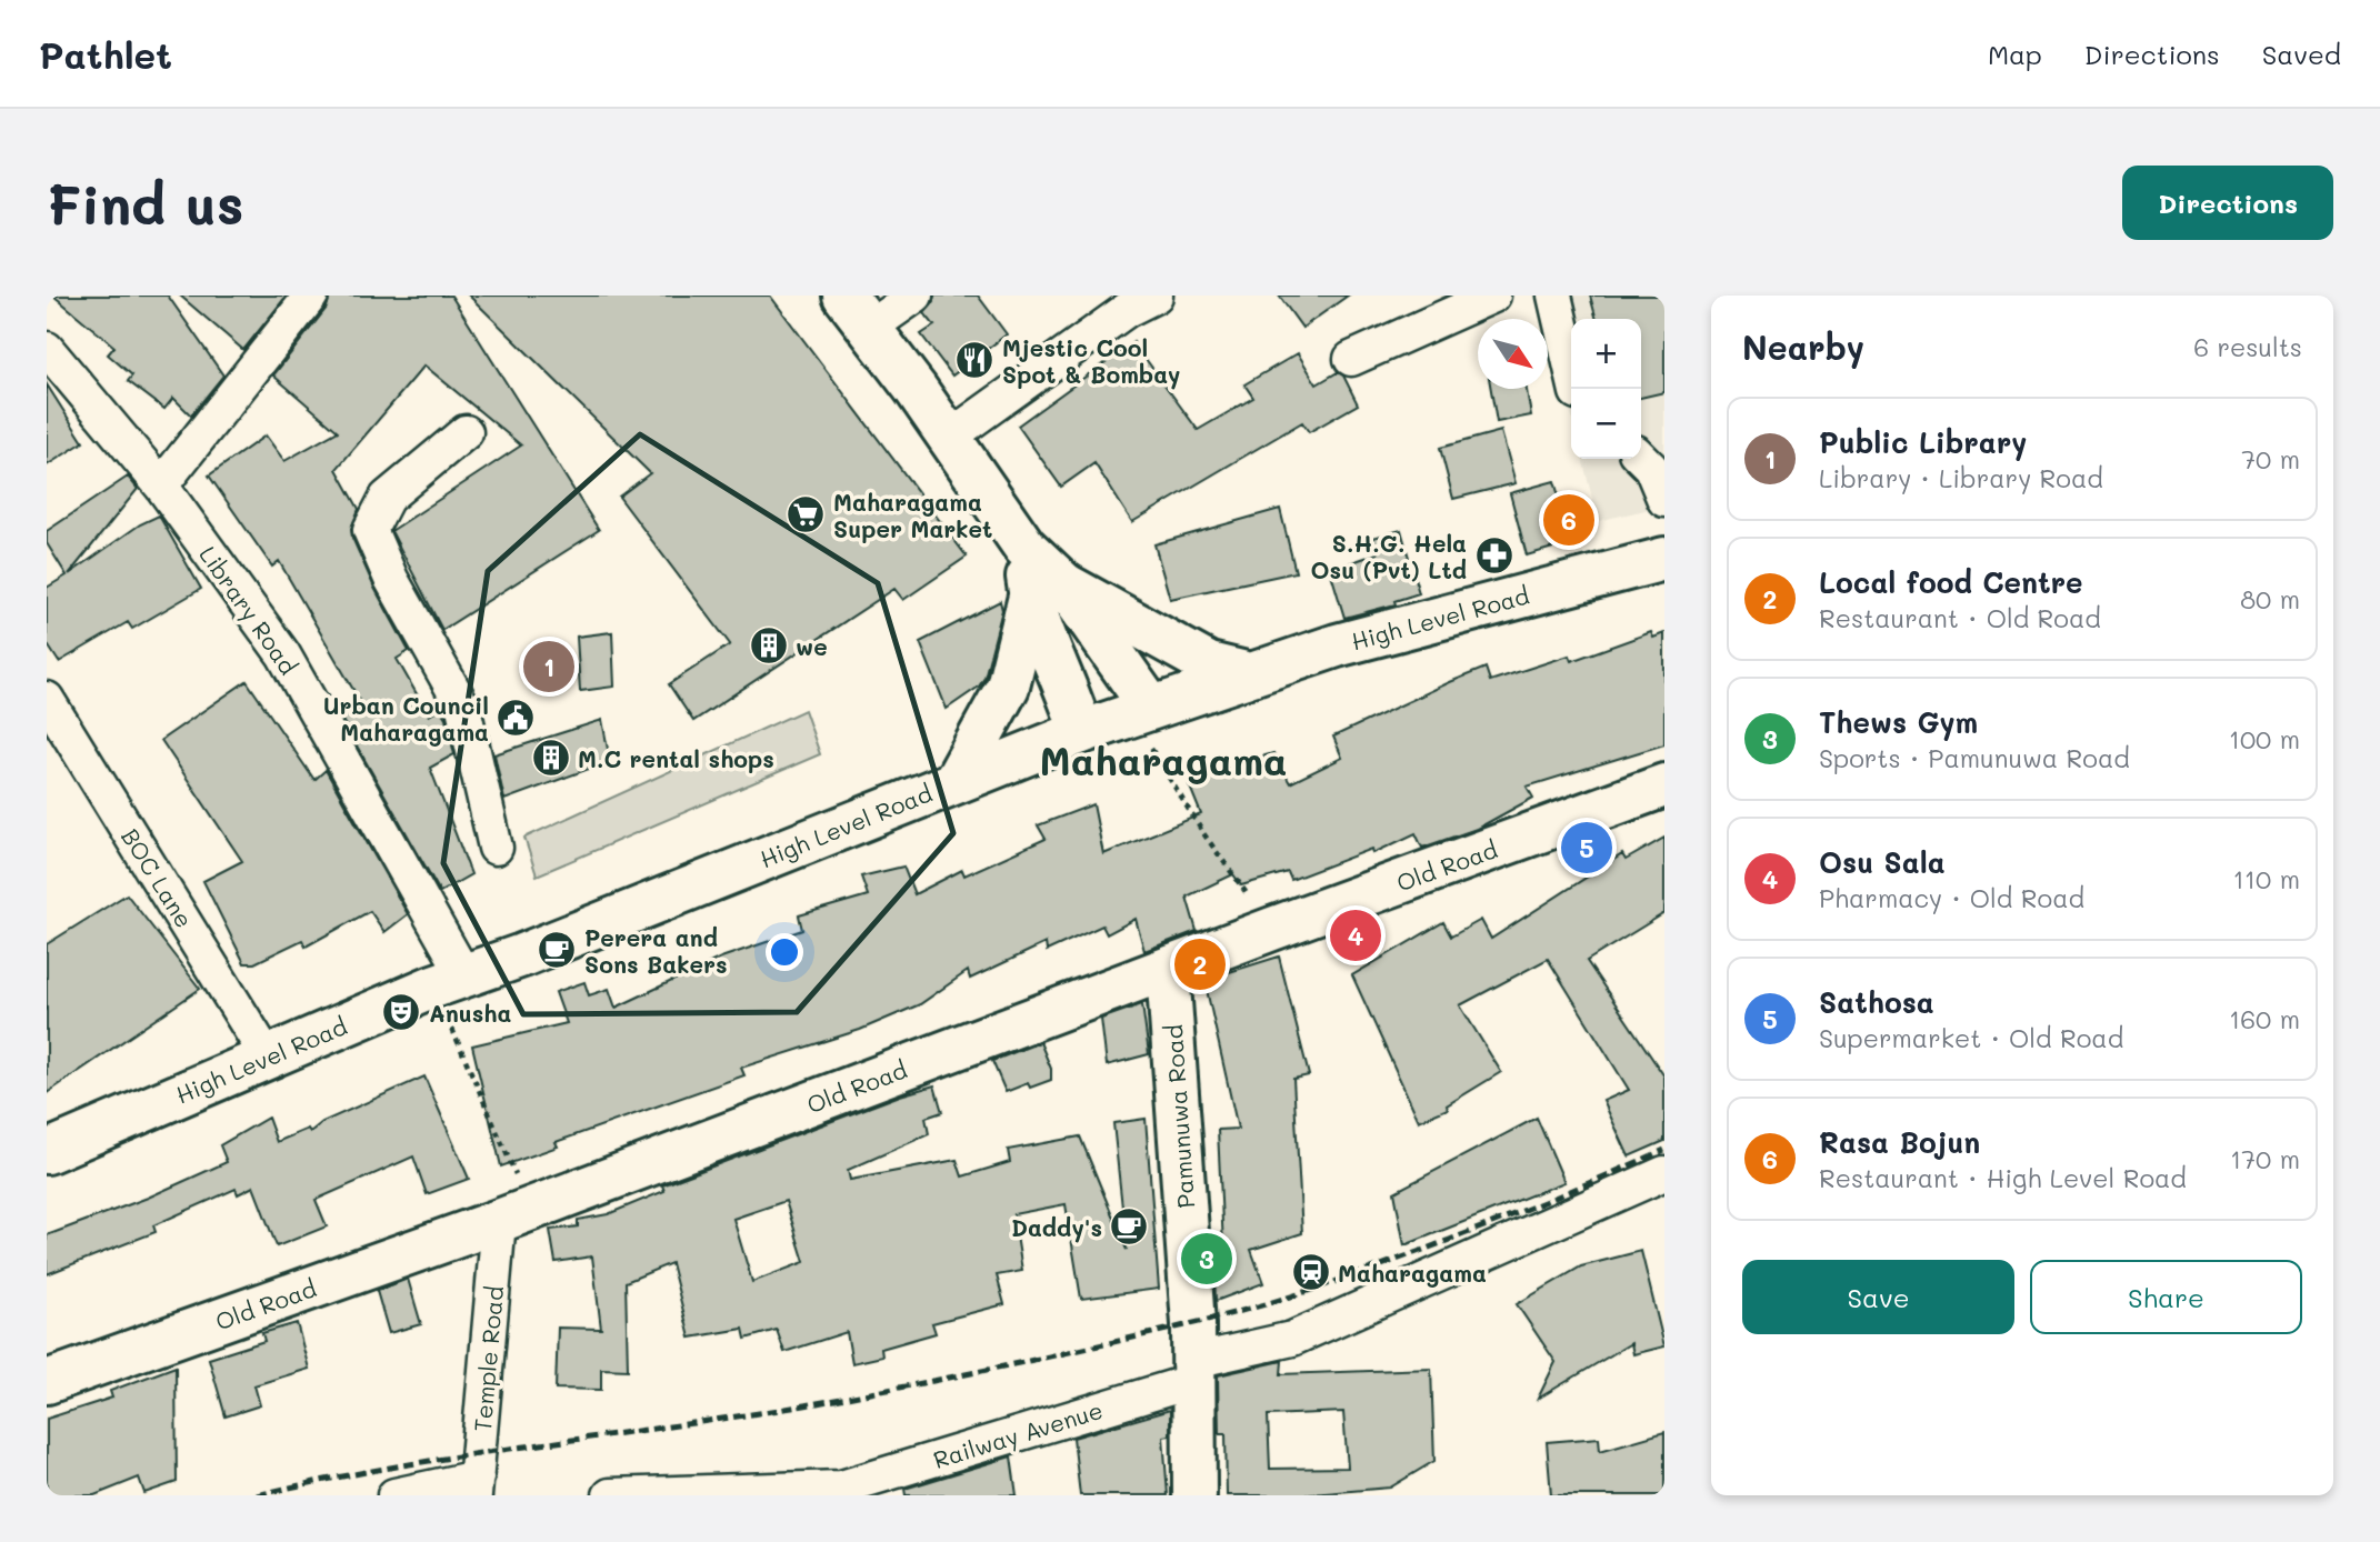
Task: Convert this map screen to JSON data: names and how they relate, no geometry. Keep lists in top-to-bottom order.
{
  "streets": {
    "main road": ["High Level Road", "Old Road", "Pamunuwa Road"],
    "street": [
      "Library Road",
      "BOC Lane",
      "Temple Road",
      "Railway Avenue"
    ]
  },
  "crossings": [
    ["Library Road", "High Level Road"],
    ["High Level Road", "BOC Lane"],
    ["Old Road", "Pamunuwa Road"],
    ["Old Road", "Temple Road"],
    ["Pamunuwa Road", "Railway Avenue"]
  ],
  "districts": ["Maharagama"],
  "places": {
    "restaurant": ["Mjestic Cool Spot & Bombay"],
    "supermarket": ["Maharagama Super Market"],
    "pharmacy": ["S.H.G. Hela Osu (Pvt) Ltd"],
    "building": ["we", "M.C rental shops"],
    "public building": ["Urban Council Maharagama"],
    "cafe": ["Perera and Sons Bakers", "Daddy's"],
    "theatre": ["Anusha"],
    "station": ["Maharagama"]
  },
  "north": "bottom right",
  "page": {
    "header": "Pathlet",
    "nav": ["Map", "Directions", "Saved"],
    "buttons": [
      "Directions",
      ["Save", "Share"]
    ],
    "title": "Find us",
    "heading": ["Nearby", "6 results"],
    "map_buttons": ["+", "−"],
    "list": [
      {
        "mark": "1",
        "name": "Public Library",
        "note": "Library · Library Road",
        "value": "70 m"
      },
      {
        "mark": "2",
        "name": "Local food Centre",
        "note": "Restaurant · Old Road",
        "value": "80 m"
      },
      {
        "mark": "3",
        "name": "Thews Gym",
        "note": "Sports · Pamunuwa Road",
        "value": "100 m"
      },
      {
        "mark": "4",
        "name": "Osu Sala",
        "note": "Pharmacy · Old Road",
        "value": "110 m"
      },
      {
        "mark": "5",
        "name": "Sathosa",
        "note": "Supermarket · Old Road",
        "value": "160 m"
      },
      {
        "mark": "6",
        "name": "Rasa Bojun",
        "note": "Restaurant · High Level Road",
        "value": "170 m"
      }
    ],
    "pins": [
      "6",
      "1",
      "5",
      "4",
      "2",
      "3"
    ]
  }
}
